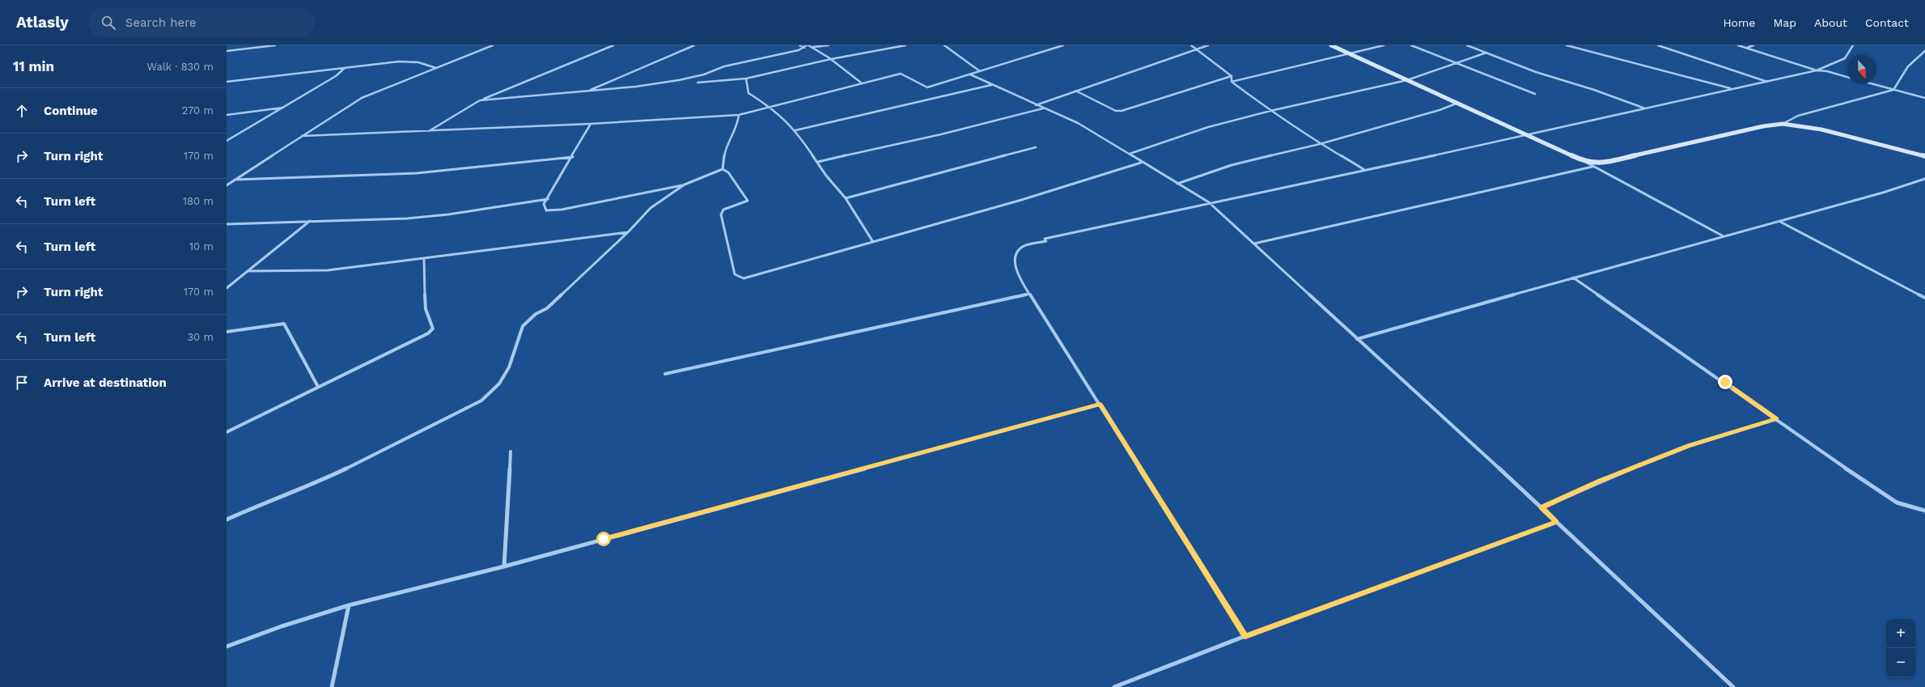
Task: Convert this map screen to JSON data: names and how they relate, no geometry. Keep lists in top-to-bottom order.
{
  "north": "bottom",
  "page": {
    "header": "Atlasly",
    "search": "Search here",
    "nav": [
      "Home",
      "Map",
      "About",
      "Contact"
    ],
    "heading": ["11 min", "Walk · 830 m"],
    "list": [
      ["Continue", "270 m"],
      ["Turn right", "170 m"],
      ["Turn left", "180 m"],
      ["Turn left", "10 m"],
      ["Turn right", "170 m"],
      ["Turn left", "30 m"],
      "Arrive at destination"
    ],
    "map_buttons": ["+", "−"]
  }
}
